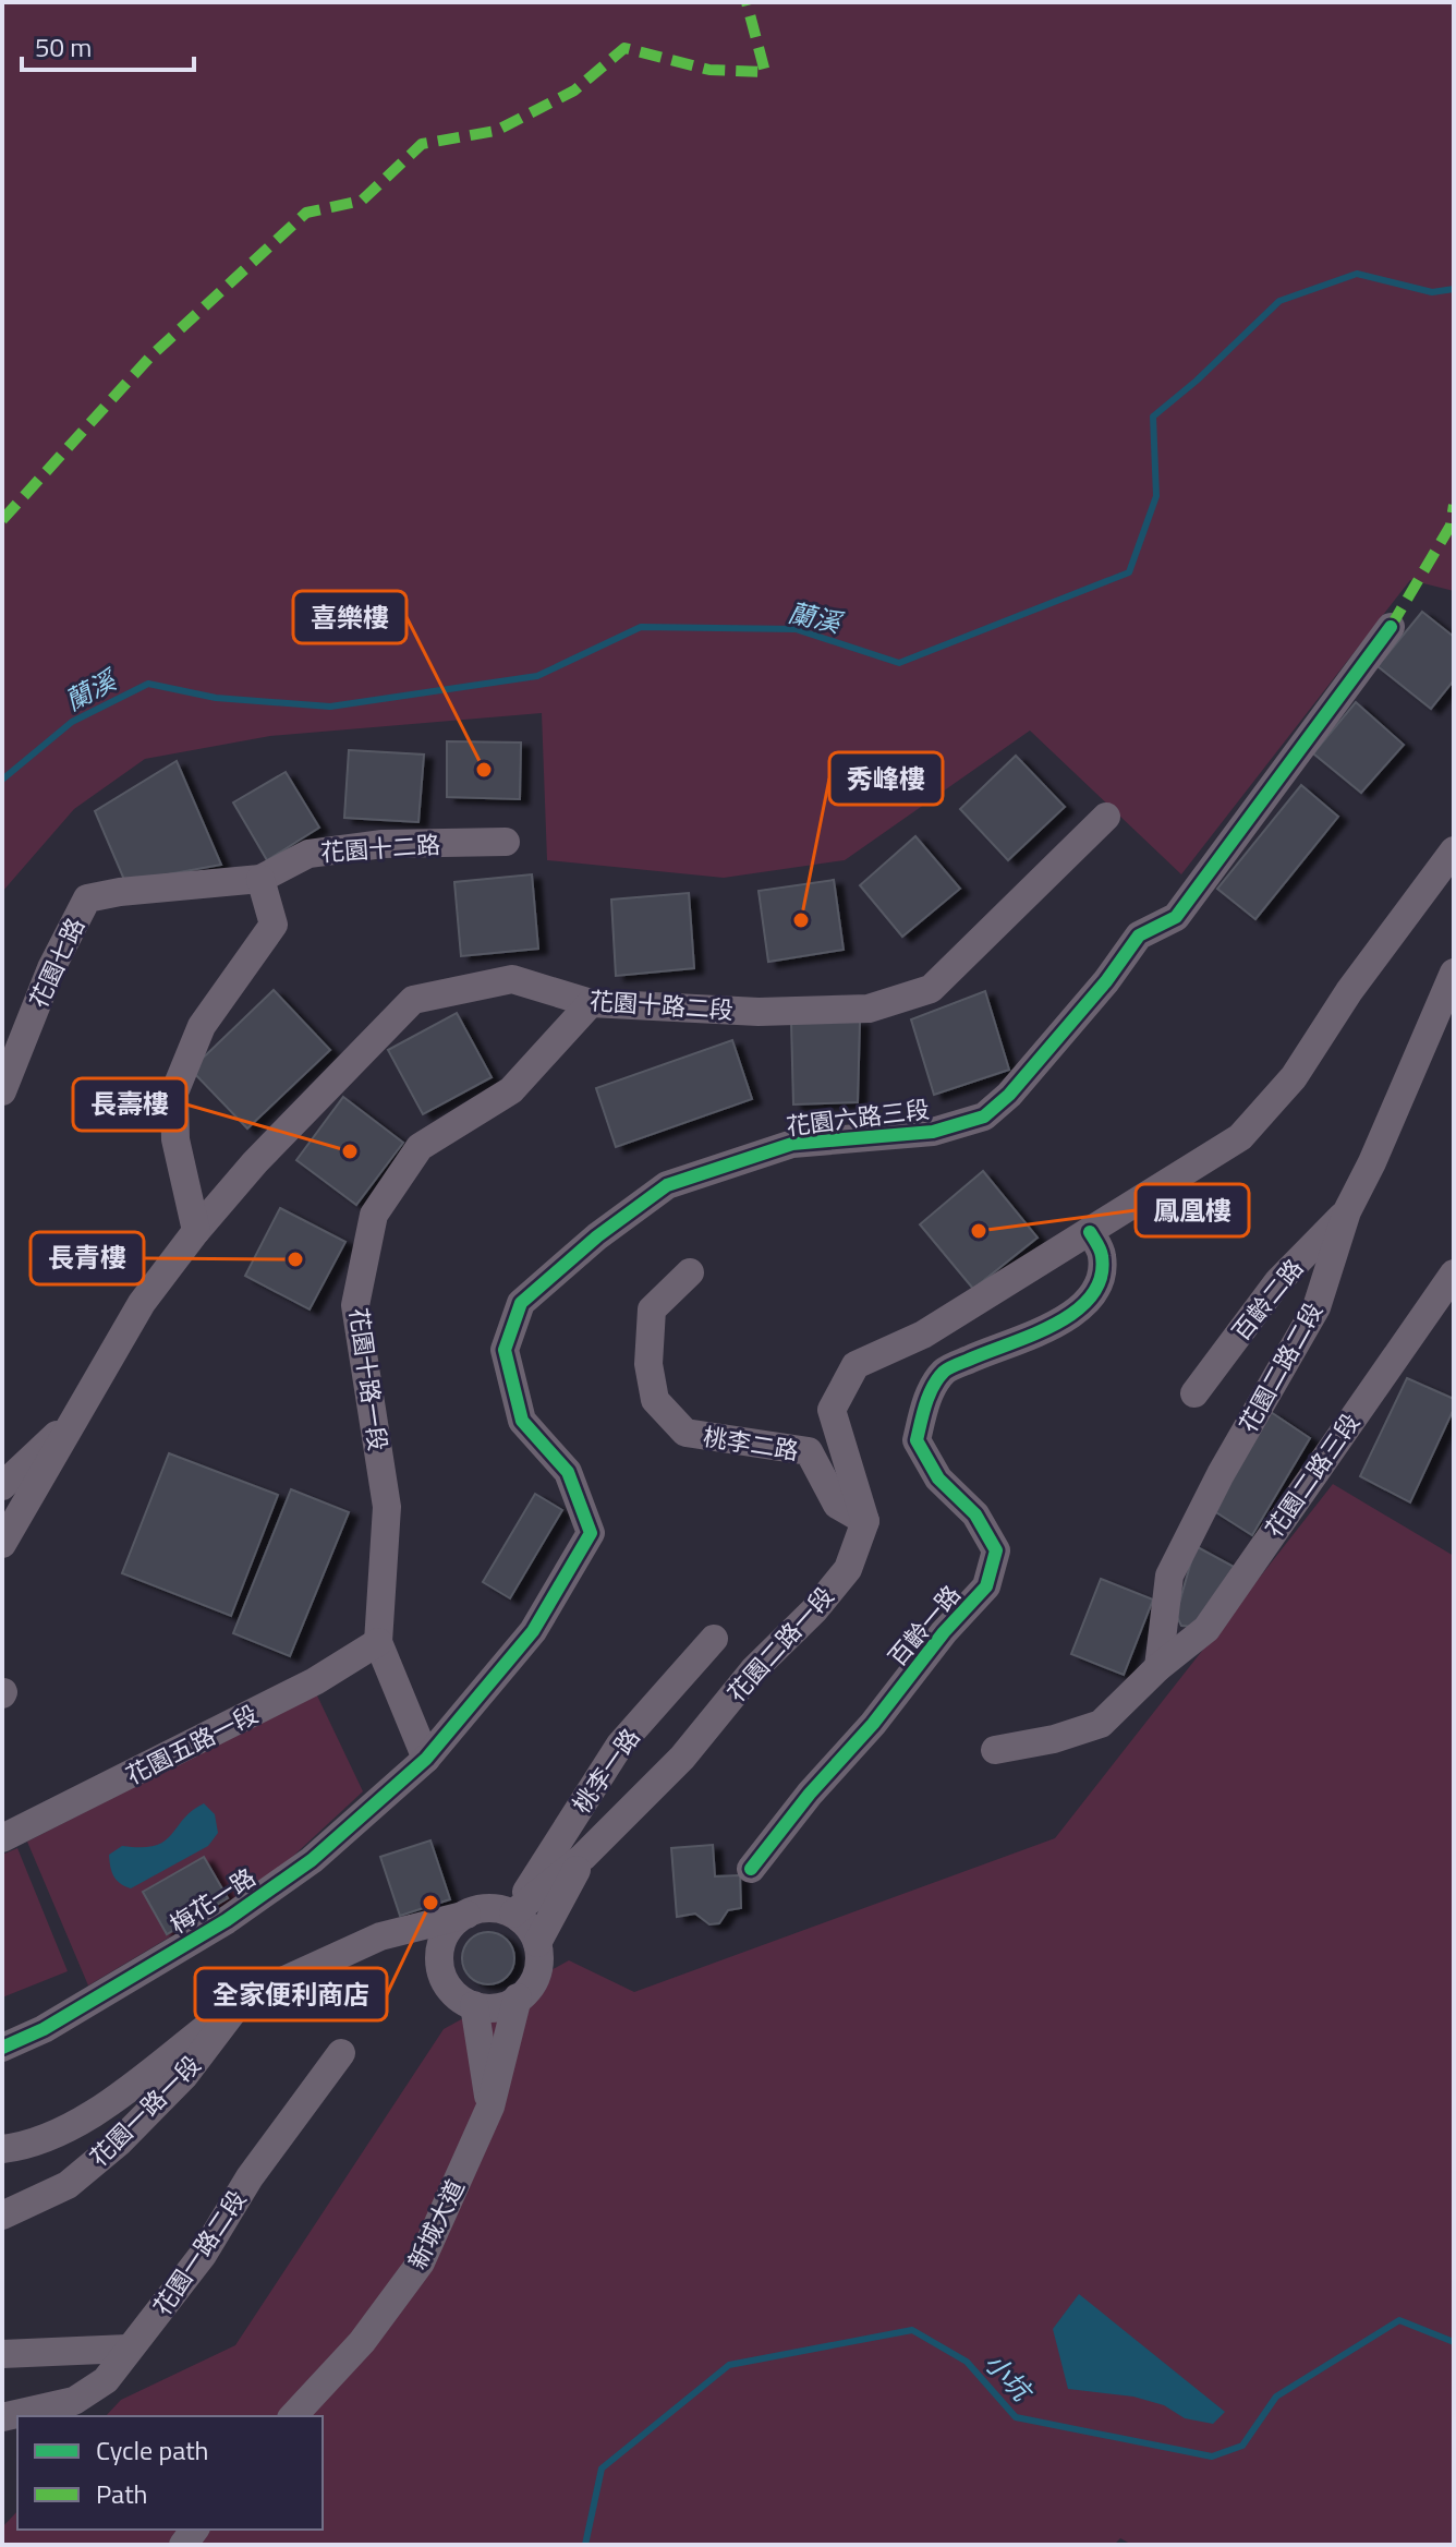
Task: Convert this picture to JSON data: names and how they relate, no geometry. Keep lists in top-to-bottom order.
{
  "streets": {
    "street": [
      "花園十二路",
      "花園七路",
      "花園十路二段",
      "花園六路三段",
      "百齡二路",
      "花園二路二段",
      "花園十路一段",
      "桃李二路",
      "花園二路三段",
      "百齡一路",
      "花園二路一段",
      "花園五路一段",
      "桃李一路",
      "梅花一路",
      "花園一路一段",
      "新城大道",
      "花園一路二段"
    ]
  },
  "crossings": [
    ["花園十二路", "花園七路"],
    ["花園十路二段", "花園十路一段"],
    ["花園六路三段", "梅花一路"],
    ["百齡二路", "花園二路二段"],
    ["花園二路二段", "花園二路三段"],
    ["花園十路一段", "花園五路一段"],
    ["桃李二路", "花園二路一段"],
    ["花園二路一段", "桃李一路"],
    ["花園二路一段", "花園一路一段"],
    ["花園二路一段", "新城大道"],
    ["桃李一路", "花園一路一段"],
    ["桃李一路", "新城大道"],
    ["花園一路一段", "新城大道"]
  ],
  "water": ["蘭溪", "小坑"],
  "places": [
    "喜樂樓",
    "秀峰樓",
    "長壽樓",
    "鳳凰樓",
    "長青樓",
    "全家便利商店"
  ],
  "legend": ["Cycle path", "Path"],
  "scale_bar": "50 m"
}
